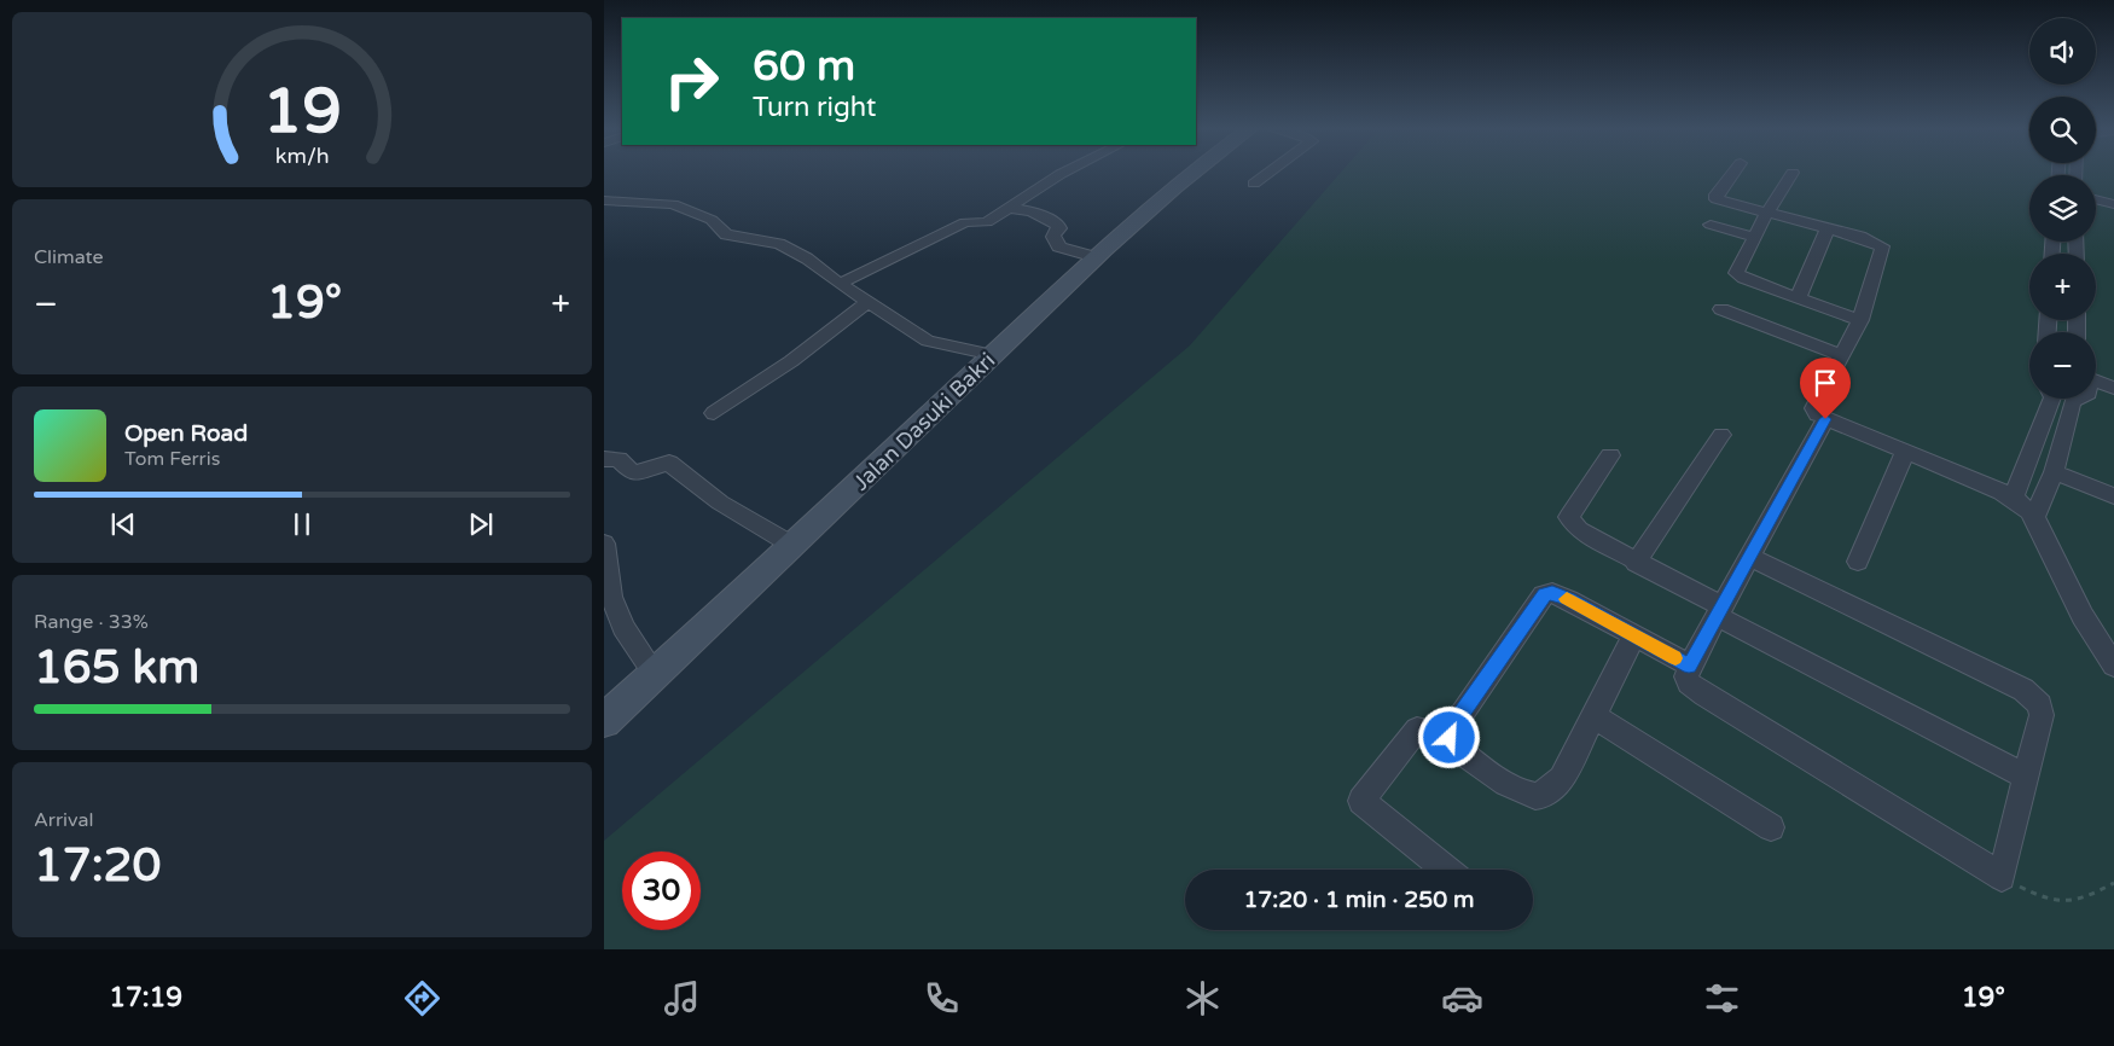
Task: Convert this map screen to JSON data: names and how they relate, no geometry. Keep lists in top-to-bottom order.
{
  "streets": {
    "main road": ["Jalan Dasuki Bakri"]
  },
  "page": {
    "map_buttons": ["+", "−"],
    "turn": ["60 m", "Turn right"],
    "tile": [
      "Climate",
      ["Range · 33%", "165 km"],
      ["Arrival", "17:20"]
    ],
    "heat": ["−", "19°", "+"],
    "song": ["Open Road", "Tom Ferris"],
    "limit": "30",
    "trip": "17:20 · 1 min · 250 m",
    "tabs": ["17:19", "19°"],
    "gauge": ["19", "km/h"]
  }
}
